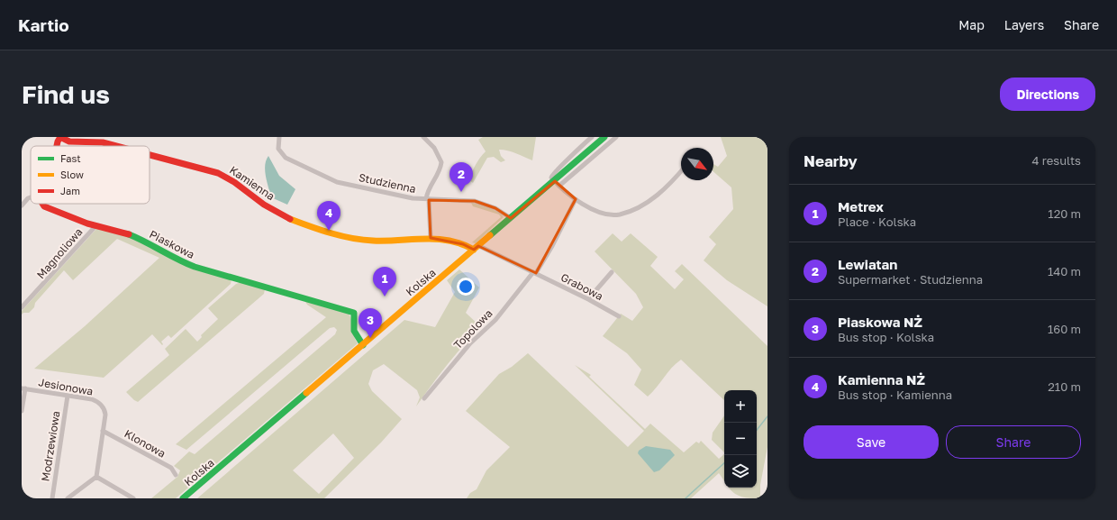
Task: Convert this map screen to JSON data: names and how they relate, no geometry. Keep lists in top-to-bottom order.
{
  "streets": {
    "street": [
      "Kamienna",
      "Studzienna",
      "Piaskowa",
      "Magnoliowa",
      "Kolska",
      "Grabowa",
      "Topolowa",
      "Jesionowa",
      "Klonowa",
      "Modrzewiowa"
    ]
  },
  "crossings": [
    ["Kamienna", "Kolska"],
    ["Studzienna", "Kolska"],
    ["Piaskowa", "Magnoliowa"],
    ["Piaskowa", "Kolska"],
    ["Grabowa", "Topolowa"],
    ["Jesionowa", "Klonowa"],
    ["Jesionowa", "Modrzewiowa"]
  ],
  "legend": ["Fast", "Slow", "Jam"],
  "north": "bottom right",
  "page": {
    "header": "Kartio",
    "nav": ["Map", "Layers", "Share"],
    "buttons": [
      "Directions",
      ["Save", "Share"]
    ],
    "title": "Find us",
    "heading": ["Nearby", "4 results"],
    "pins": [
      "2",
      "4",
      "1",
      "3"
    ],
    "list": [
      {
        "mark": "1",
        "name": "Metrex",
        "note": "Place · Kolska",
        "value": "120 m"
      },
      {
        "mark": "2",
        "name": "Lewiatan",
        "note": "Supermarket · Studzienna",
        "value": "140 m"
      },
      {
        "mark": "3",
        "name": "Piaskowa NŻ",
        "note": "Bus stop · Kolska",
        "value": "160 m"
      },
      {
        "mark": "4",
        "name": "Kamienna NŻ",
        "note": "Bus stop · Kamienna",
        "value": "210 m"
      }
    ],
    "map_buttons": ["+", "−"]
  }
}
